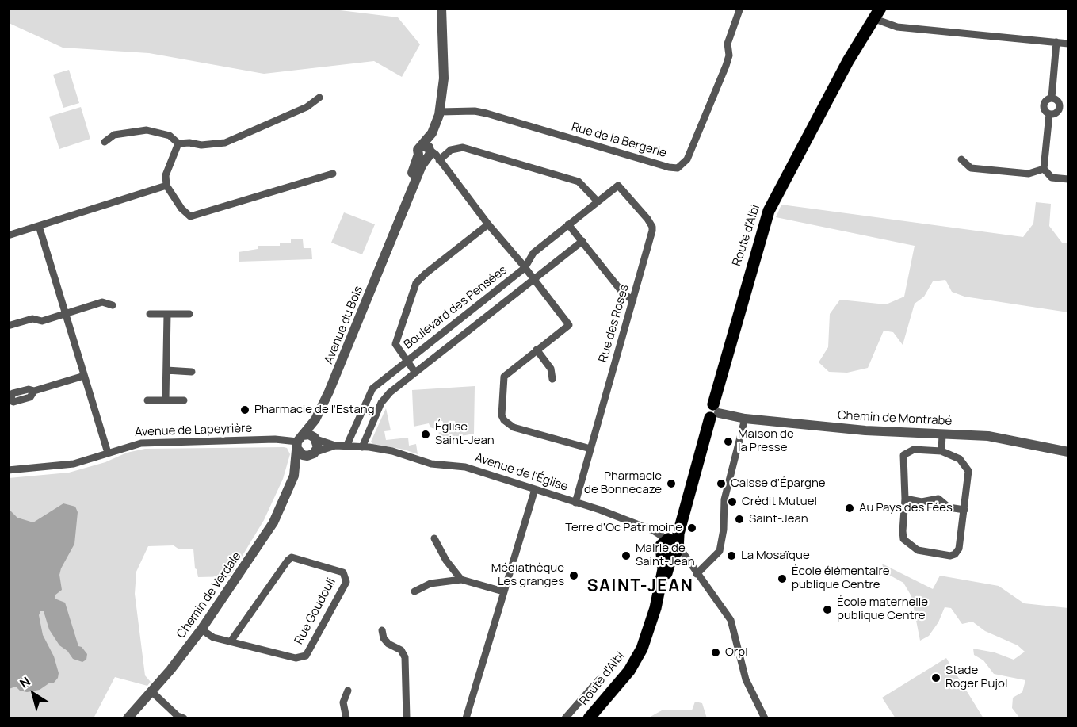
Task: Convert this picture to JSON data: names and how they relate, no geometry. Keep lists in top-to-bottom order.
{
  "streets": {
    "main road": ["Route d'Albi"],
    "street": [
      "Rue de la Bergerie",
      "Boulevard des Pensées",
      "Rue des Roses",
      "Avenue du Bois",
      "Chemin de Montrabé",
      "Avenue de Lapeyrière",
      "Avenue de l'Église",
      "Chemin de Verdale",
      "Rue Goudouli"
    ]
  },
  "crossings": [
    ["Rue de la Bergerie", "Avenue du Bois"],
    ["Route d'Albi", "Chemin de Montrabé"],
    ["Route d'Albi", "Avenue de l'Église"],
    ["Boulevard des Pensées", "Rue des Roses"],
    ["Boulevard des Pensées", "Avenue de l'Église"],
    ["Rue des Roses", "Avenue de l'Église"],
    ["Avenue du Bois", "Avenue de Lapeyrière"],
    ["Avenue du Bois", "Avenue de l'Église"],
    ["Avenue du Bois", "Chemin de Verdale"],
    ["Avenue de Lapeyrière", "Avenue de l'Église"],
    ["Avenue de Lapeyrière", "Chemin de Verdale"],
    ["Avenue de l'Église", "Chemin de Verdale"],
    ["Chemin de Verdale", "Rue Goudouli"]
  ],
  "districts": ["SAINT-JEAN"],
  "places": [
    "Pharmacie de l'Estang",
    "Église Saint-Jean",
    "Maison de la Presse",
    "Pharmacie de Bonnecaze",
    "Caisse d'Épargne",
    "Crédit Mutuel",
    "Au Pays des Fées",
    "Saint-Jean",
    "Terre d'Oc Patrimoine",
    "Mairie de Saint-Jean",
    "La Mosaïque",
    "Médiathèque Les granges",
    "École élémentaire publique Centre",
    "École maternelle publique Centre",
    "Orpi",
    "Stade Roger Pujol"
  ],
  "north": "top left"
}
